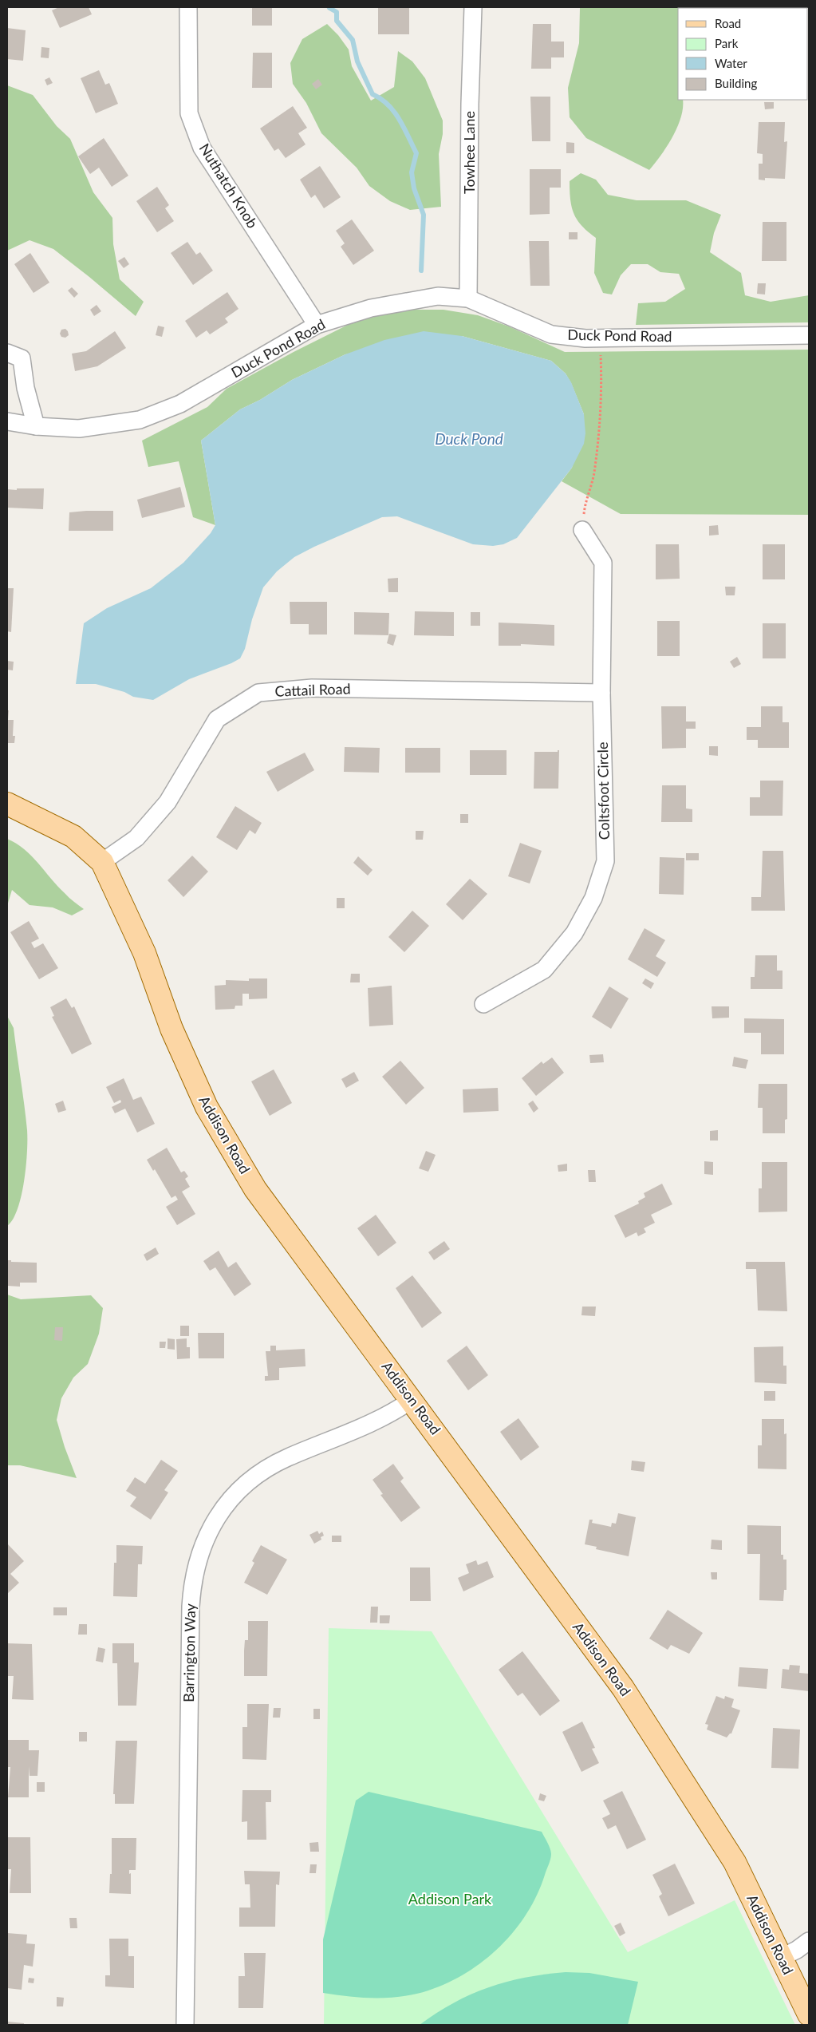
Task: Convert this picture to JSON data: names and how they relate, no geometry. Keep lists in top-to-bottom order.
{
  "streets": {
    "main road": ["Addison Road"],
    "street": [
      "Towhee Lane",
      "Nuthatch Knob",
      "Duck Pond Road",
      "Cattail Road",
      "Coltsfoot Circle",
      "Barrington Way"
    ]
  },
  "crossings": [
    ["Towhee Lane", "Duck Pond Road"],
    ["Nuthatch Knob", "Duck Pond Road"],
    ["Cattail Road", "Coltsfoot Circle"],
    ["Cattail Road", "Addison Road"],
    ["Addison Road", "Barrington Way"]
  ],
  "water": ["Duck Pond"],
  "parks": ["Addison Park"],
  "legend": [
    "Road",
    "Park",
    "Water",
    "Building"
  ]
}
